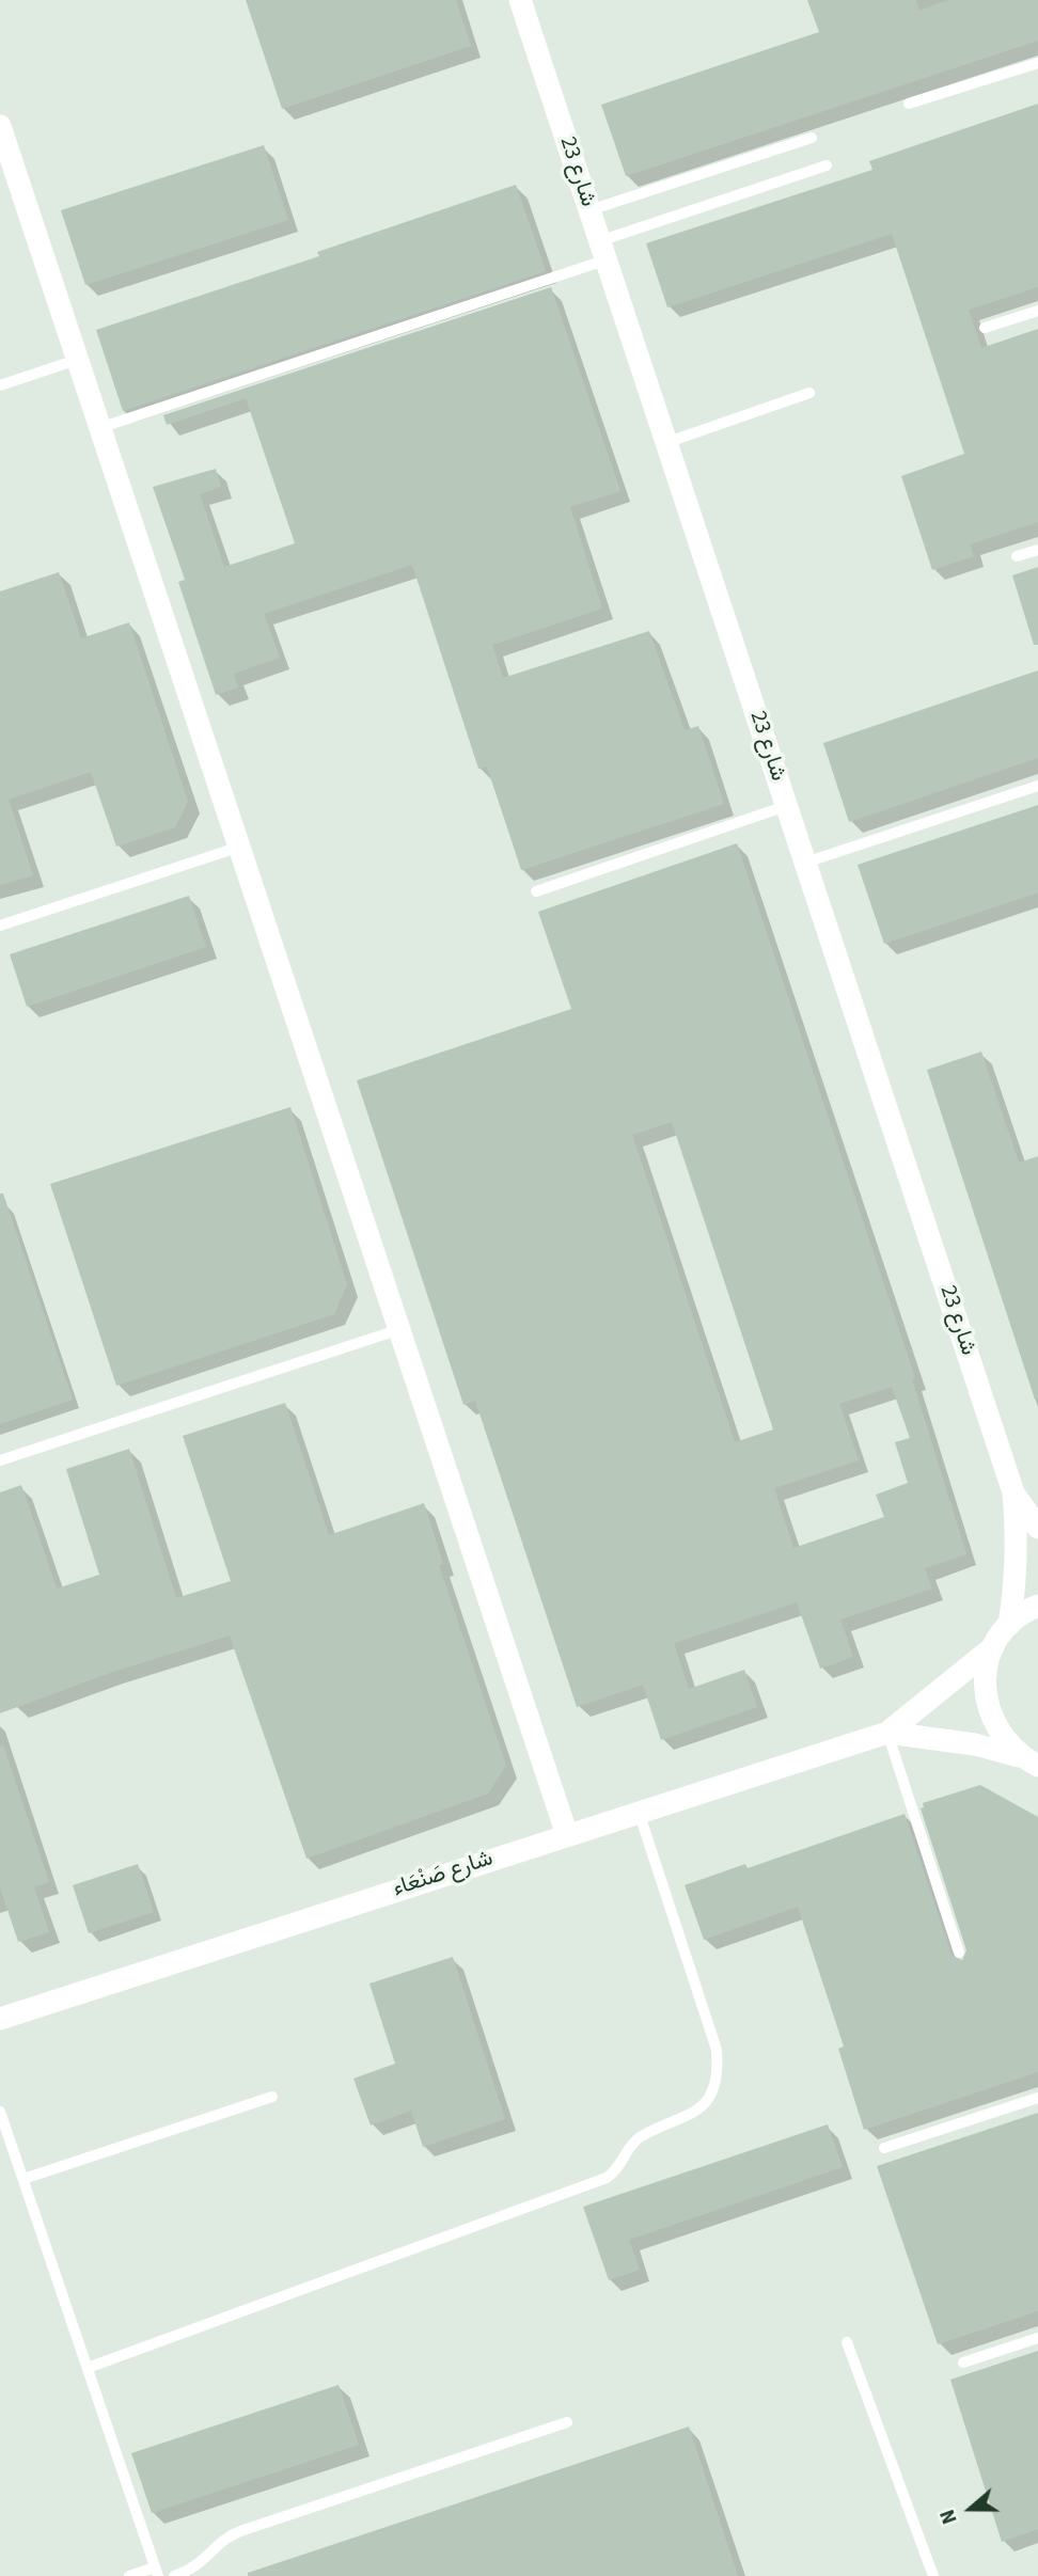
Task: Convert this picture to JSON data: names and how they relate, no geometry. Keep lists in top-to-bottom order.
{
  "streets": {
    "street": ["شارع 23", "شارع صَنْعَاء"]
  },
  "north": "left"
}
